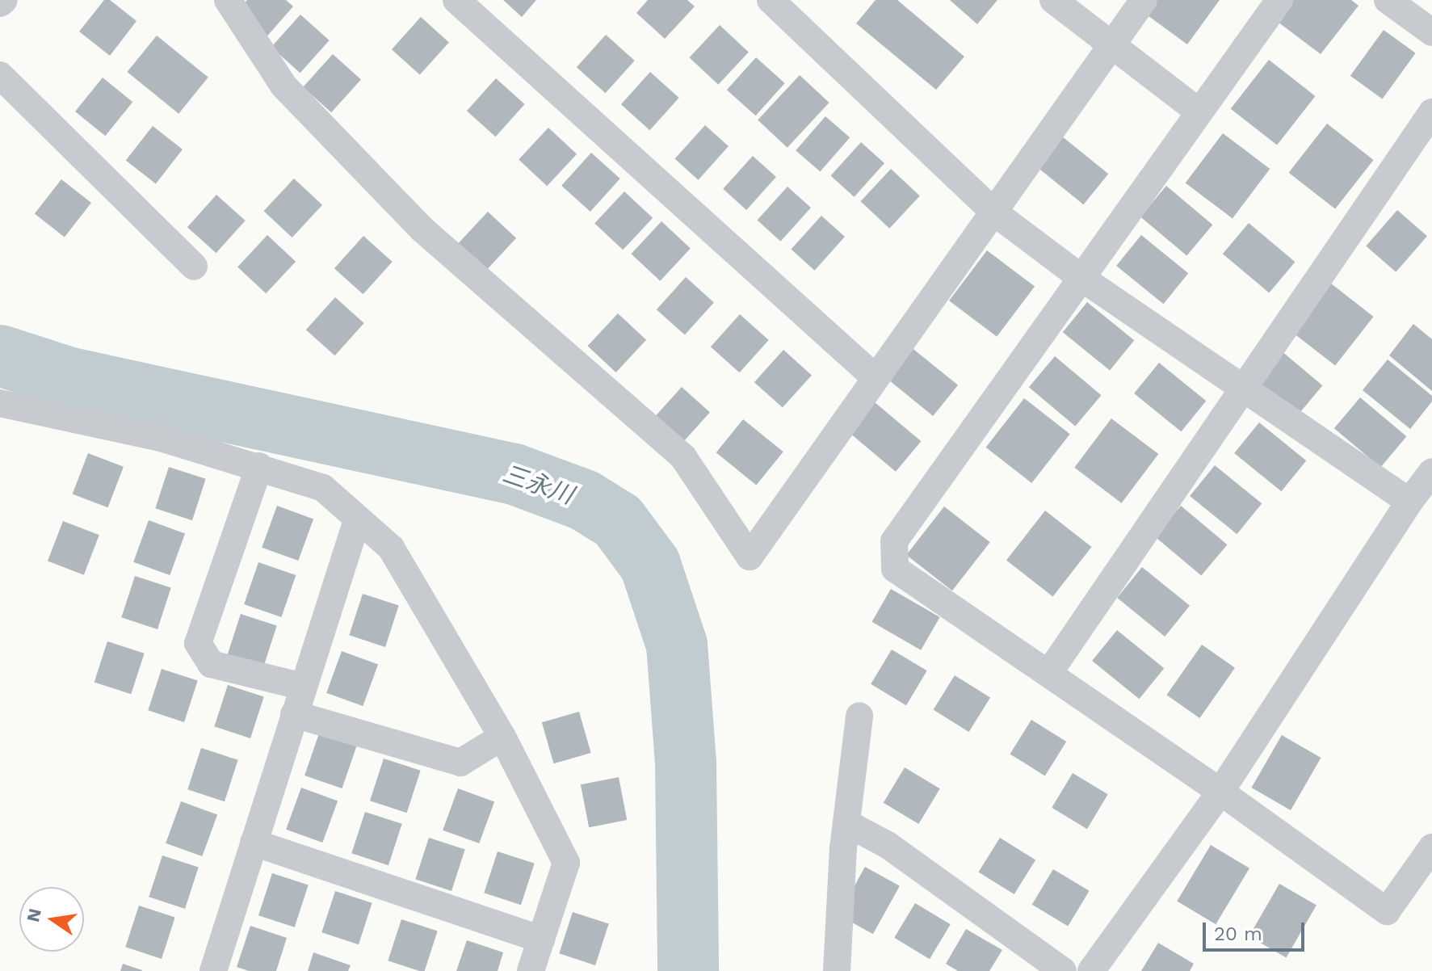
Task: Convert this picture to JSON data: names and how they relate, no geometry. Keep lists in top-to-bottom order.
{
  "water": ["三永川"],
  "scale_bar": "20 m",
  "north": "left"
}
